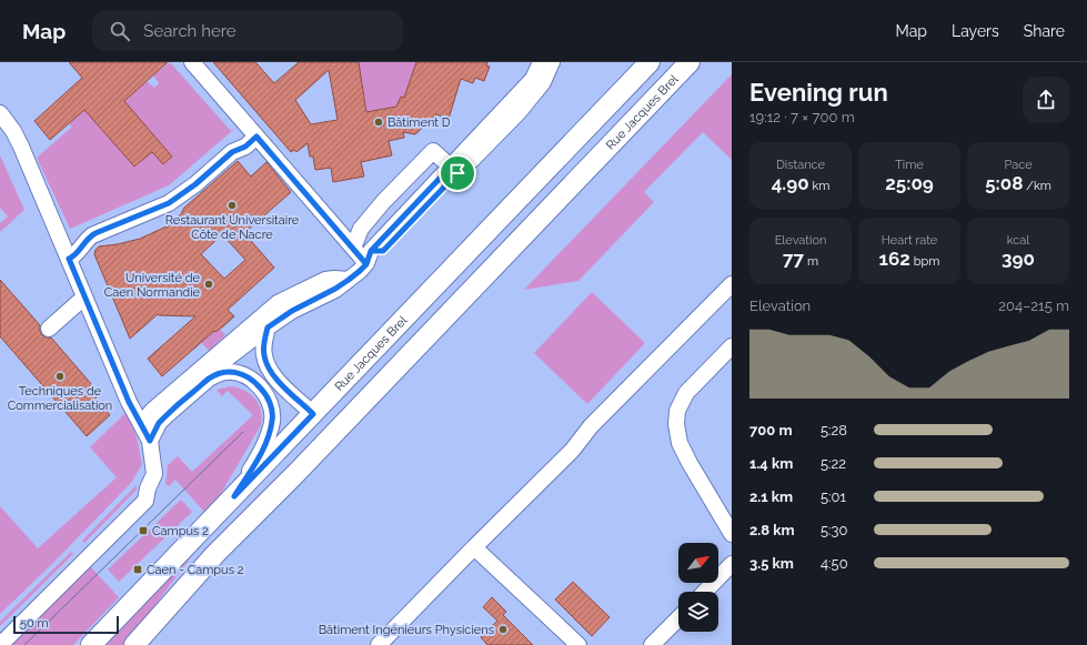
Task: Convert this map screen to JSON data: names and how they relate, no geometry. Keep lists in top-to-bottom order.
{
  "streets": {
    "main road": ["Rue Jacques Brel"]
  },
  "places": {
    "other": [
      "Bâtiment D",
      "Restaurant Universitaire Côte de Nacre",
      "Université de Caen Normandie",
      "Techniques de Commercialisation",
      "Bâtiment Ingénieurs Physiciens"
    ],
    "transit": ["Campus 2", "Caen - Campus 2"]
  },
  "scale_bar": "50 m",
  "north": "top right",
  "page": {
    "header": "Map",
    "search": "Search here",
    "nav": ["Map", "Layers", "Share"],
    "heading": ["Evening run", "19:12 · 7 × 700 m"],
    "stats": [
      ["Distance", "4.90 km"],
      ["Time", "25:09"],
      ["Pace", "5:08 /km"],
      ["Elevation", "77 m"],
      ["Heart rate", "162 bpm"],
      ["kcal", "390"]
    ],
    "chart": ["Elevation", "204–215 m"],
    "list": [
      {
        "name": "700 m",
        "note": "5:28"
      },
      {
        "name": "1.4 km",
        "note": "5:22"
      },
      {
        "name": "2.1 km",
        "note": "5:01"
      },
      {
        "name": "2.8 km",
        "note": "5:30"
      },
      {
        "name": "3.5 km",
        "note": "4:50"
      }
    ],
    "scale": "50 m"
  }
}
